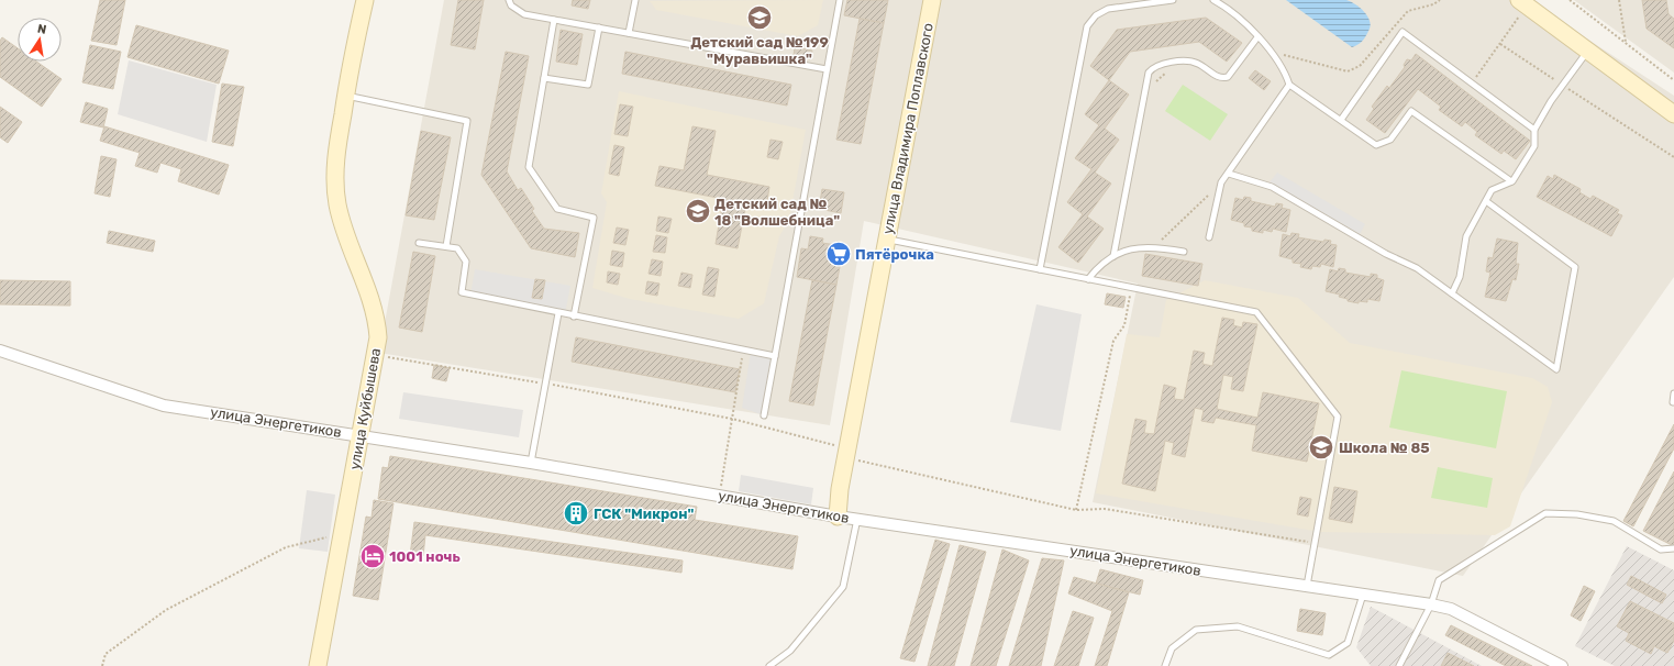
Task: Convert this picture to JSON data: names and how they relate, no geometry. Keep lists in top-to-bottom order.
{
  "streets": {
    "main road": ["улица Владимира Поплавского", "улица Куйбышева"],
    "street": ["улица Энергетиков"]
  },
  "crossings": [
    ["улица Владимира Поплавского", "улица Энергетиков"],
    ["улица Куйбышева", "улица Энергетиков"]
  ],
  "places": {
    "school or university": ["Детский сад №199 \"Муравьишка\"", "Детский сад № 18 \"Волшебница\"", "Школа № 85"],
    "supermarket": ["Пятёрочка"],
    "building": ["ГСК \"Микрон\""],
    "hotel": ["1001 ночь"]
  },
  "north": "top"
}
